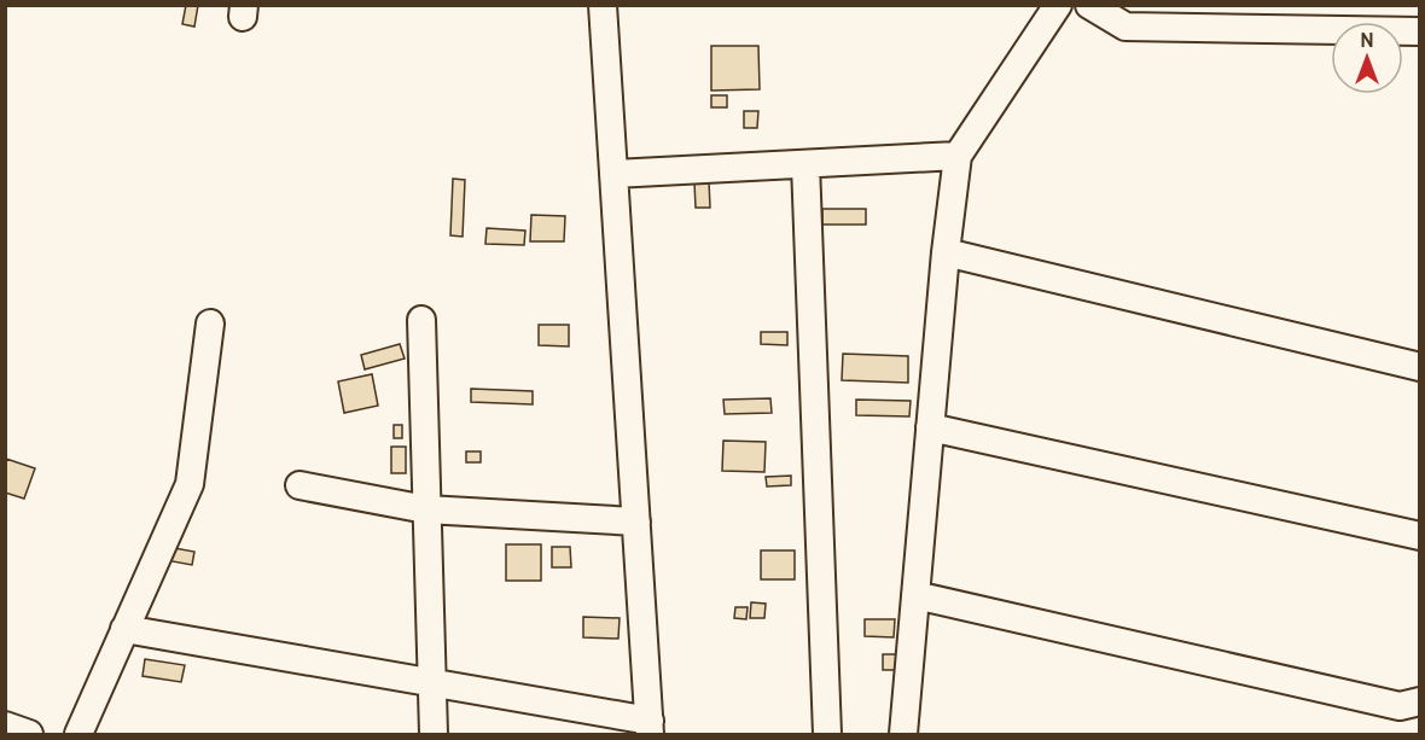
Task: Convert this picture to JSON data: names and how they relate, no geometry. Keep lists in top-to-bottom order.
{
  "north": "top"
}
